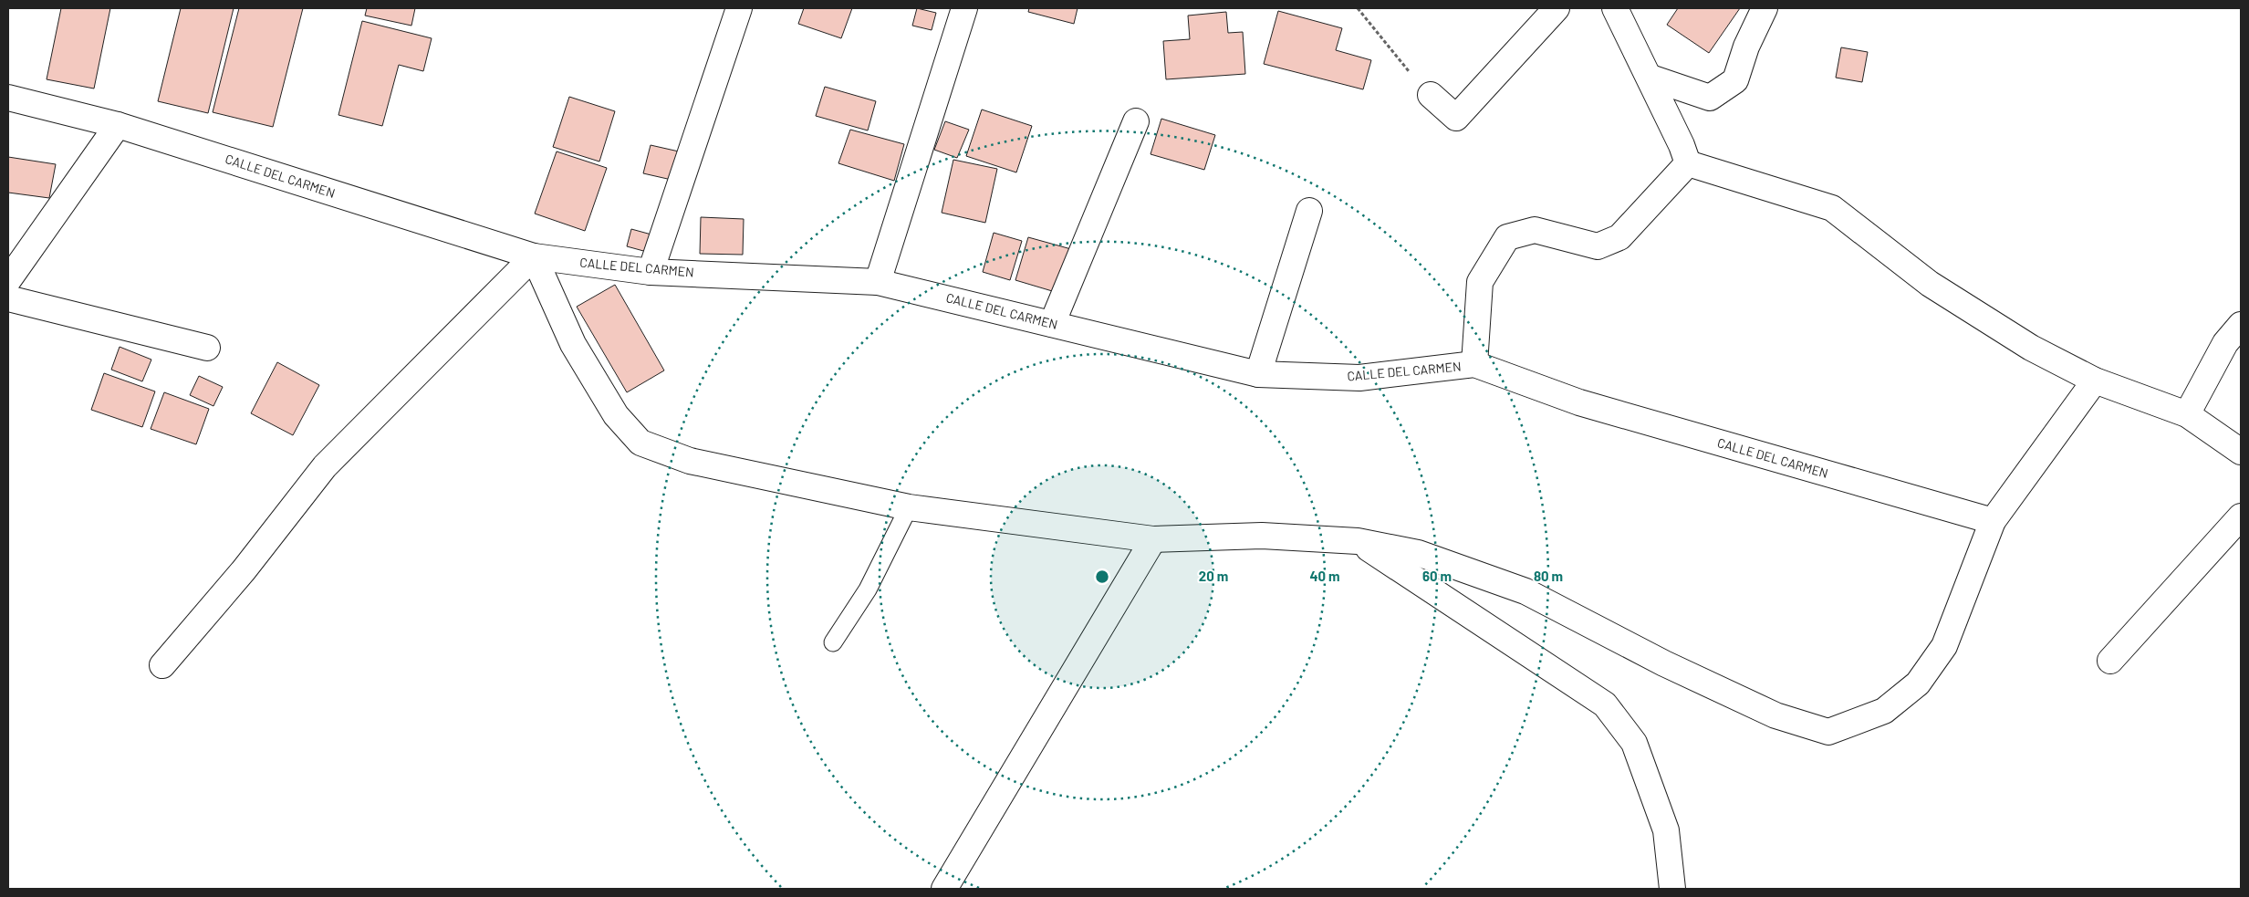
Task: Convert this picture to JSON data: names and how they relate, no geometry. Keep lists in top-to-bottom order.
{
  "streets": {
    "street": ["CALLE DEL CARMEN"]
  },
  "rings": [
    "20 m",
    "40 m",
    "60 m",
    "80 m"
  ]
}
